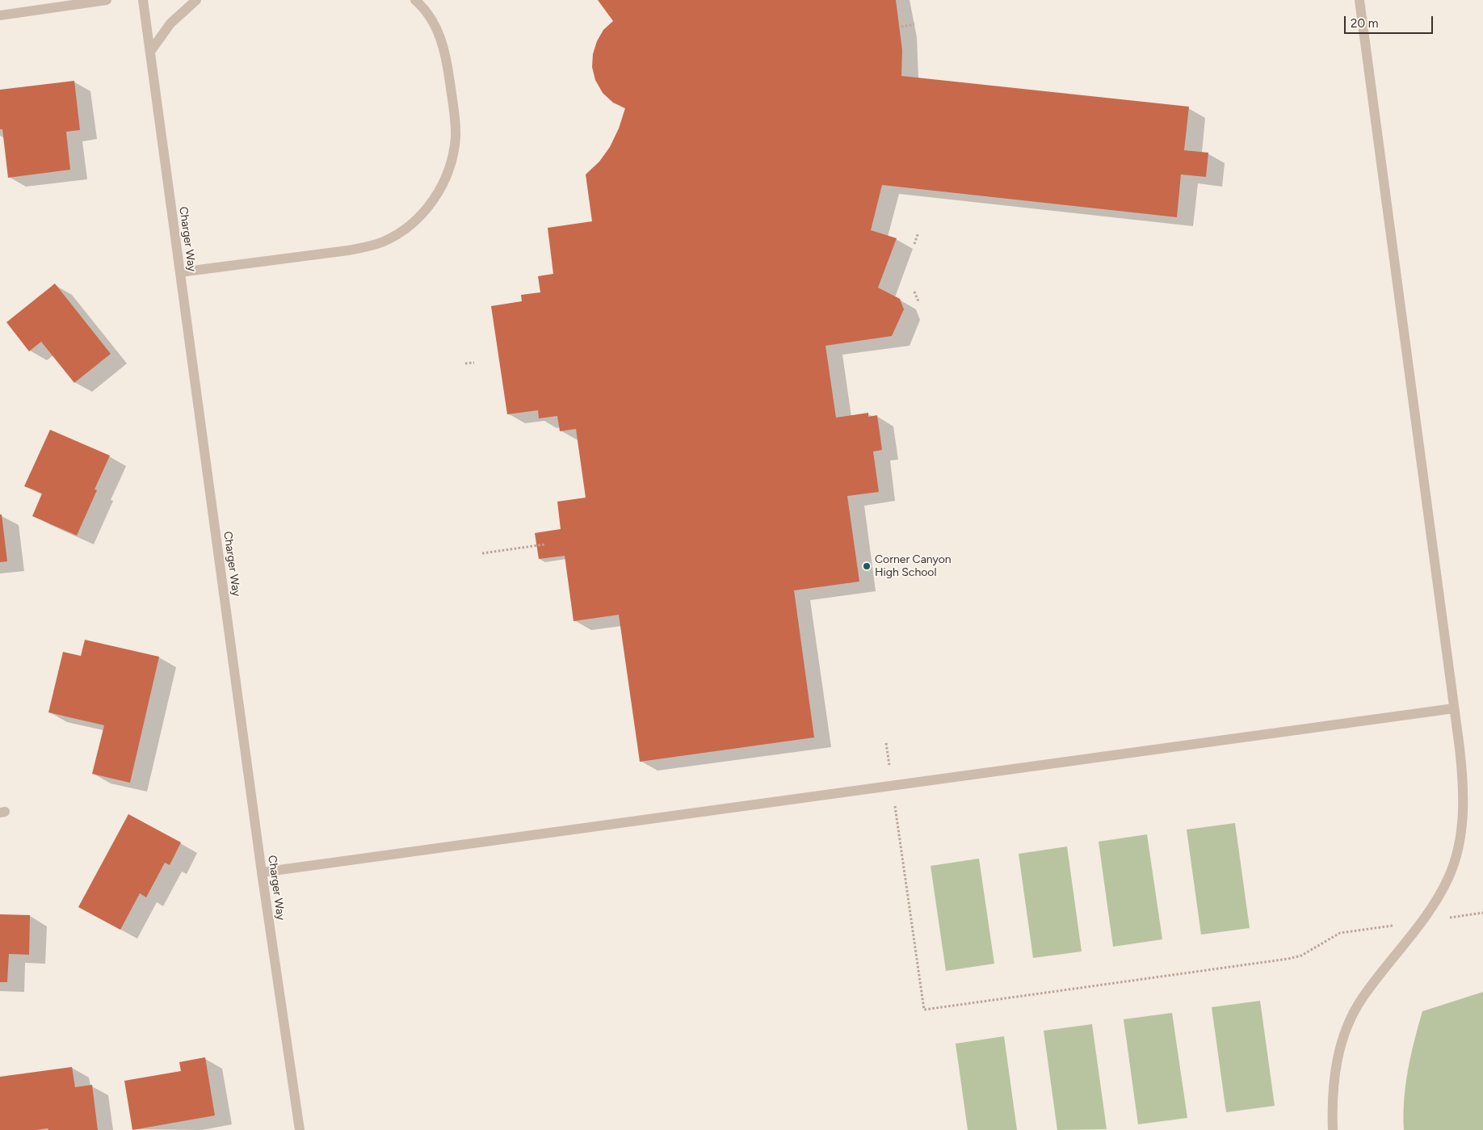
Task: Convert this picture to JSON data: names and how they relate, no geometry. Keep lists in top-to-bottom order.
{
  "streets": {
    "street": ["Charger Way"]
  },
  "places": ["Corner Canyon High School"],
  "scale_bar": "20 m"
}
